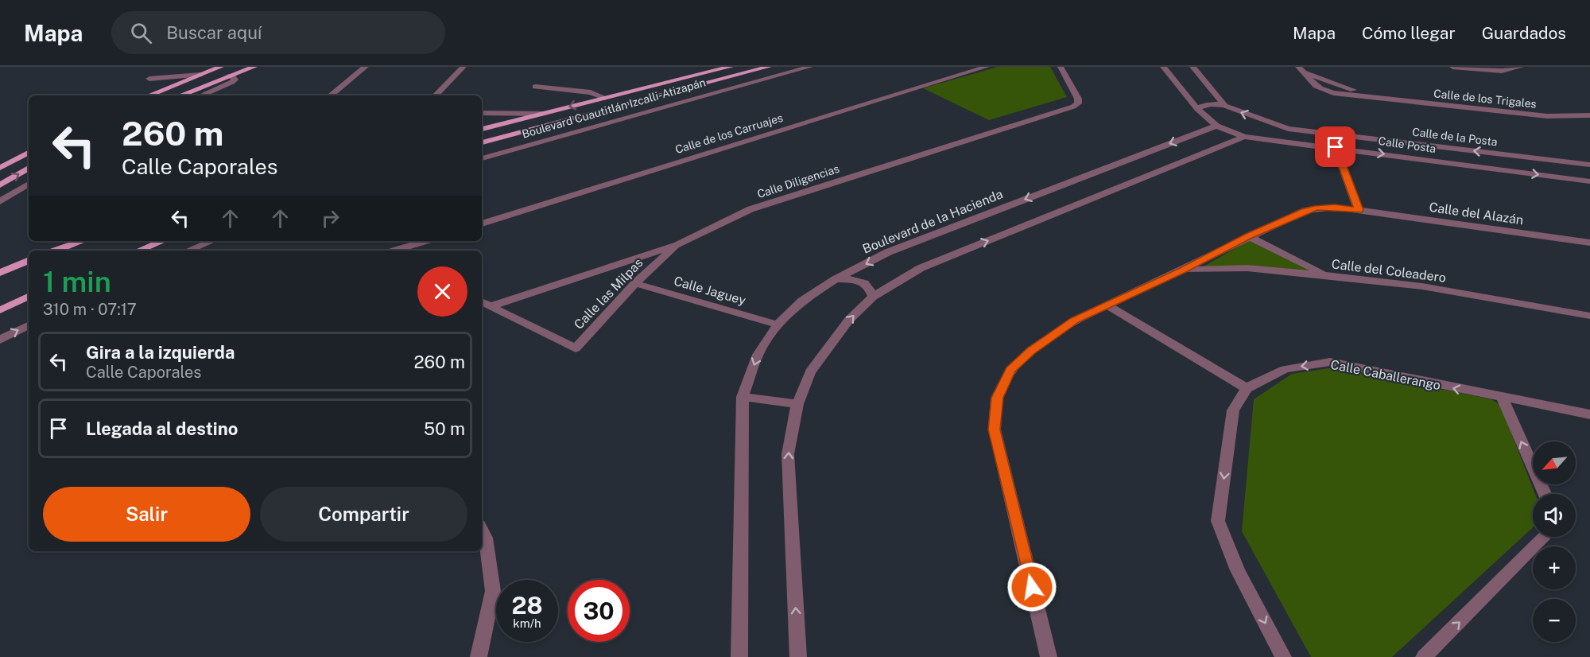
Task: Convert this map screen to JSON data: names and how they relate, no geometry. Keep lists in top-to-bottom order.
{
  "streets": {
    "main road": ["Boulevard Cuautitlán Izcalli-Atizapán"],
    "street": [
      "Calle de los Trigales",
      "Calle de los Carruajes",
      "Calle de la Posta",
      "Calle Posta",
      "Calle Diligencias",
      "Calle del Alazán",
      "Boulevard de la Hacienda",
      "Calle del Coleadero",
      "Calle Jaguey",
      "Calle las Milpas",
      "Calle Caballerango"
    ]
  },
  "crossings": [
    ["Calle Posta", "Boulevard de la Hacienda"],
    ["Calle Diligencias", "Calle las Milpas"],
    ["Calle del Alazán", "Calle del Coleadero"],
    ["Boulevard de la Hacienda", "Calle Jaguey"],
    ["Calle Jaguey", "Calle las Milpas"]
  ],
  "one_way": ["Calle de la Posta", "Calle Posta", "Calle Caballerango"],
  "north": "bottom left",
  "page": {
    "header": "Mapa",
    "search": "Buscar aquí",
    "nav": ["Mapa", "Cómo llegar", "Guardados"],
    "turn": ["260 m", "Calle Caporales"],
    "heading": ["1 min", "310 m · 07:17"],
    "list": [
      {
        "name": "Gira a la izquierda",
        "note": "Calle Caporales",
        "value": "260 m"
      },
      {
        "name": "Llegada al destino",
        "value": "50 m"
      }
    ],
    "map_buttons": ["+", "−"],
    "buttons": ["Salir", "Compartir"],
    "speed": "28 km/h",
    "limit": "30"
  }
}
